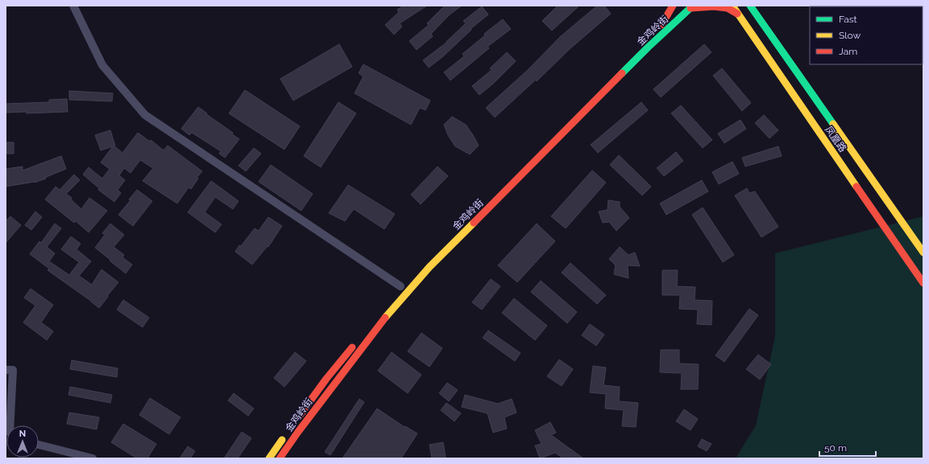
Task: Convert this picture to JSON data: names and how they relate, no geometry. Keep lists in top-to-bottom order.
{
  "streets": {
    "main road": ["金鸡岭街", "凤凰路"]
  },
  "legend": ["Fast", "Slow", "Jam"],
  "scale_bar": "50 m",
  "north": "top"
}
